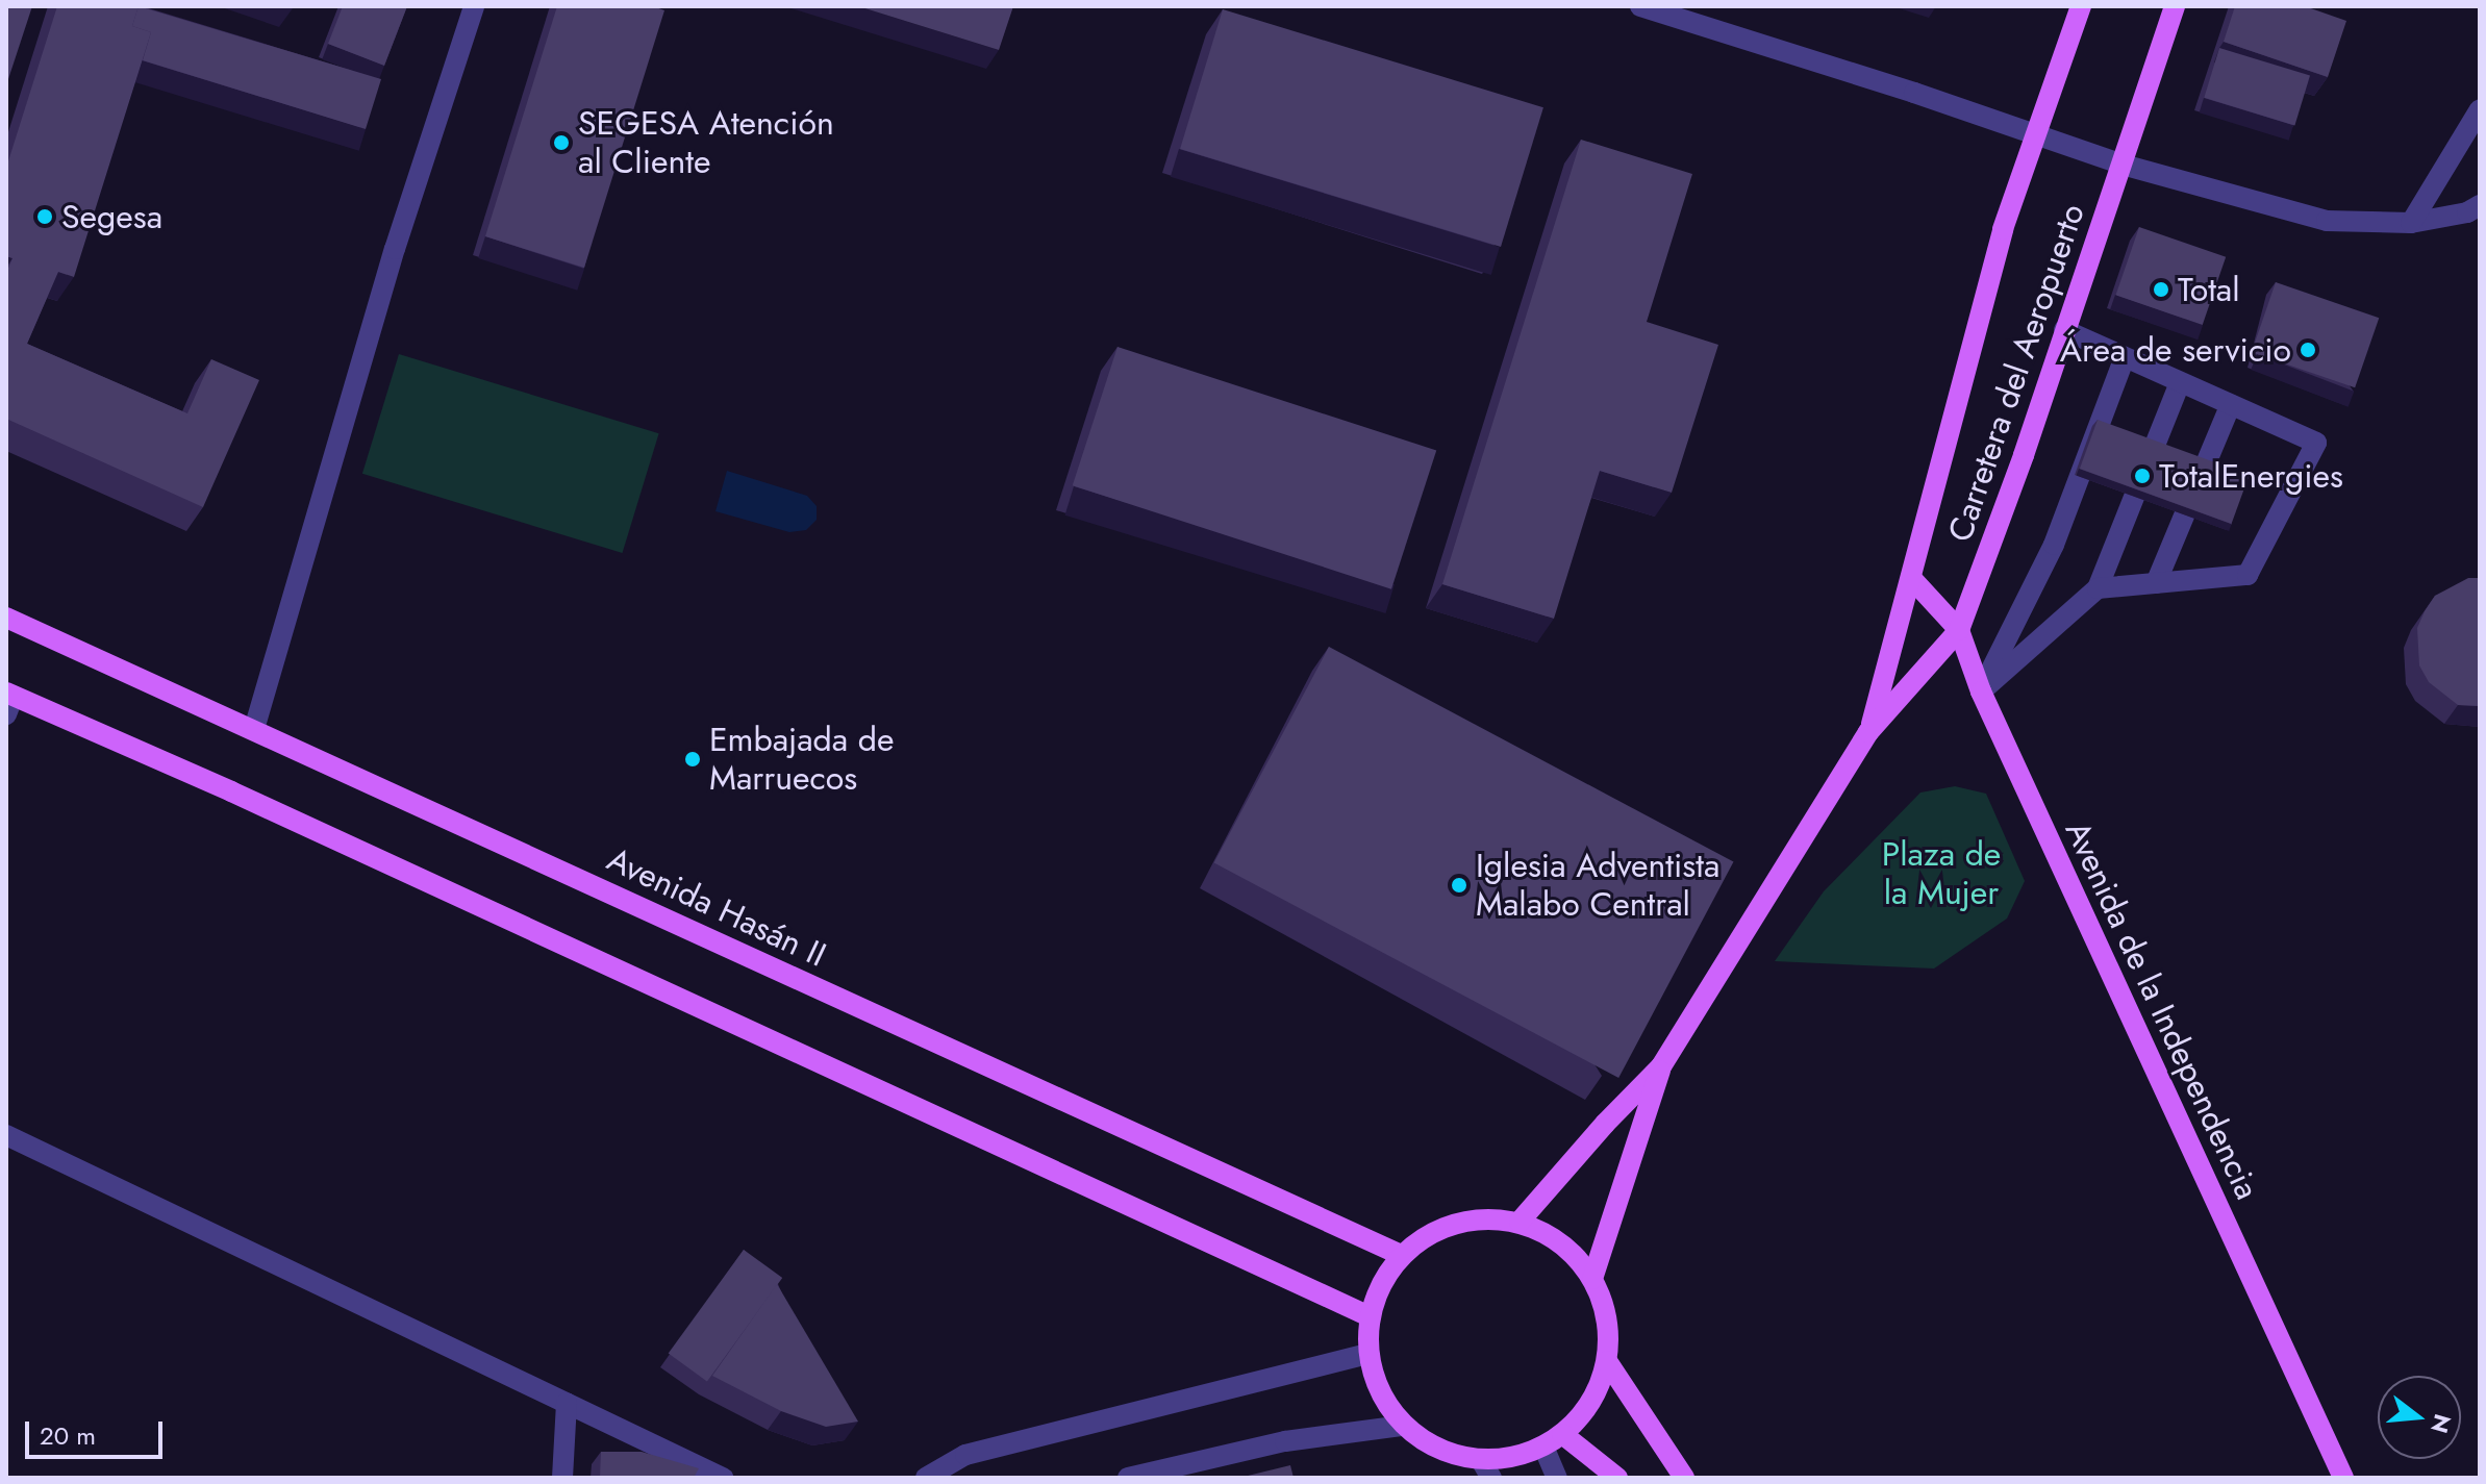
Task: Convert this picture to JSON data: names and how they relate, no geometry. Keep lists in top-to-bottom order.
{
  "streets": {
    "main road": ["Carretera del Aeropuerto", "Avenida Hasán II", "Avenida de la Independencia"]
  },
  "crossings": [
    ["Carretera del Aeropuerto", "Avenida Hasán II"],
    ["Carretera del Aeropuerto", "Avenida de la Independencia"]
  ],
  "parks": ["Plaza de la Mujer"],
  "places": [
    "SEGESA Atención al Cliente",
    "Segesa",
    "Total",
    "Área de servicio",
    "TotalEnergies",
    "Embajada de Marruecos",
    "Iglesia Adventista Malabo Central"
  ],
  "scale_bar": "20 m",
  "north": "right"
}
